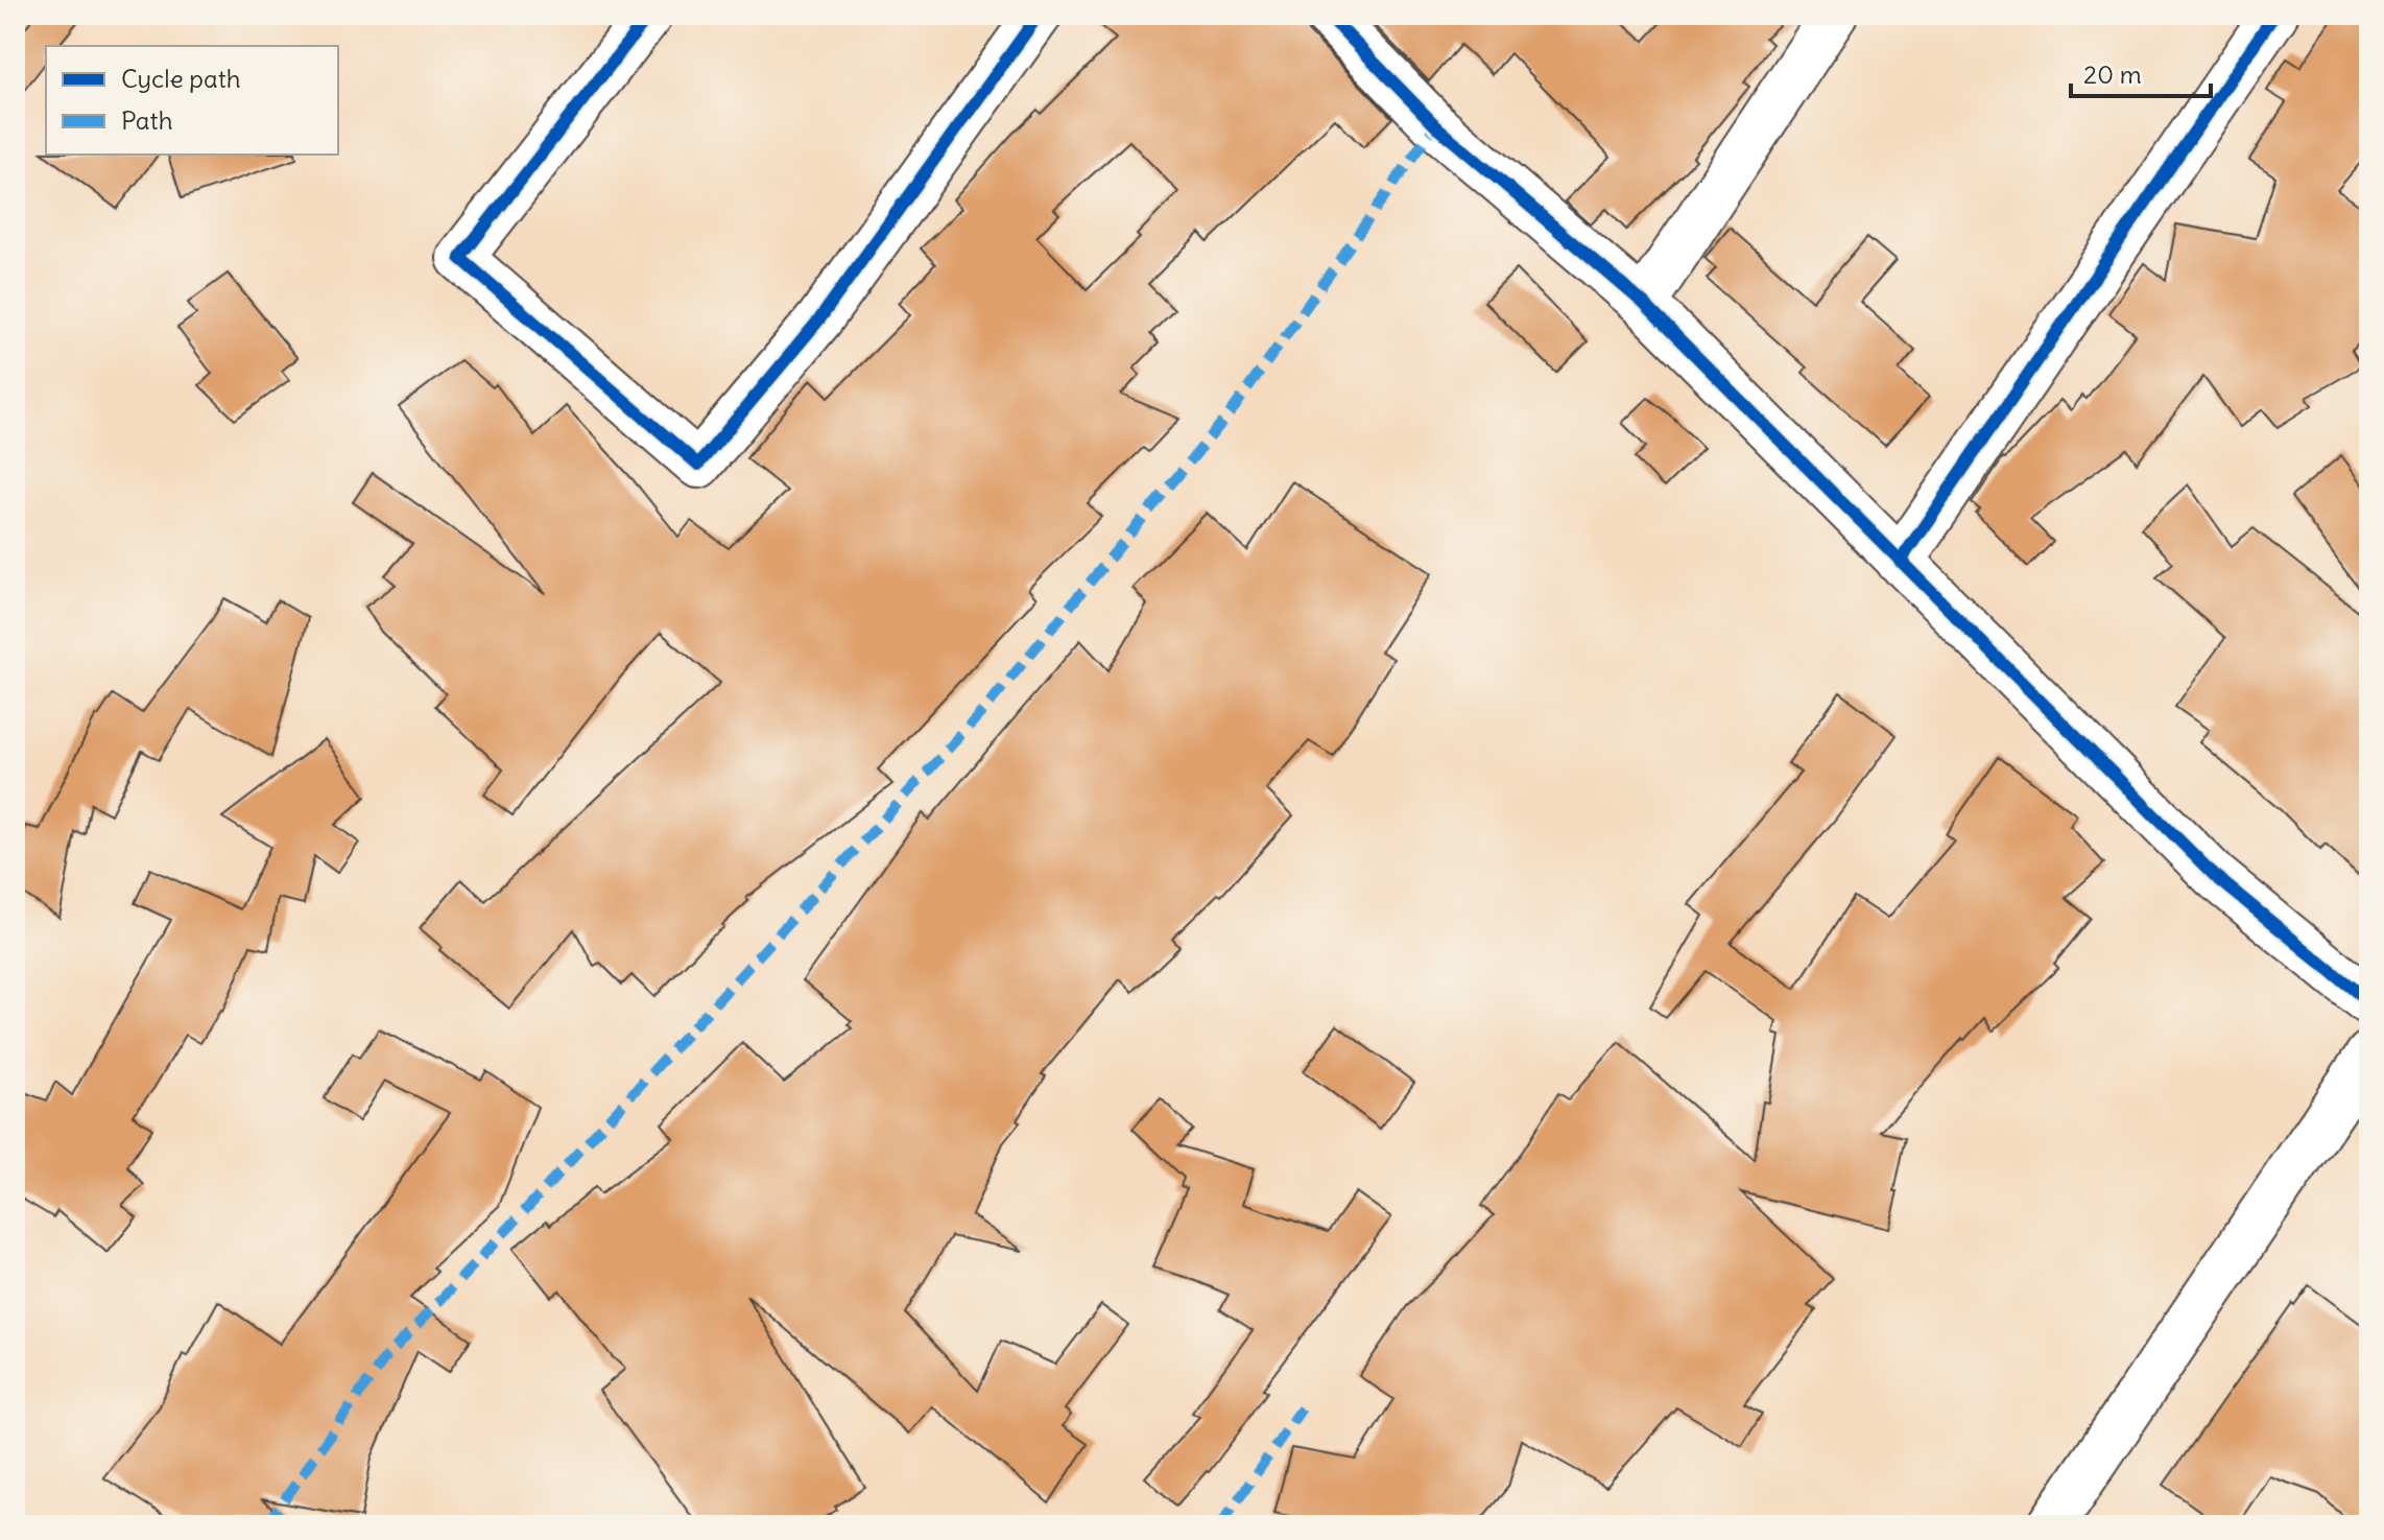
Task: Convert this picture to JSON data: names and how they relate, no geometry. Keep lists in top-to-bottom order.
{
  "legend": ["Cycle path", "Path"],
  "scale_bar": "20 m"
}
